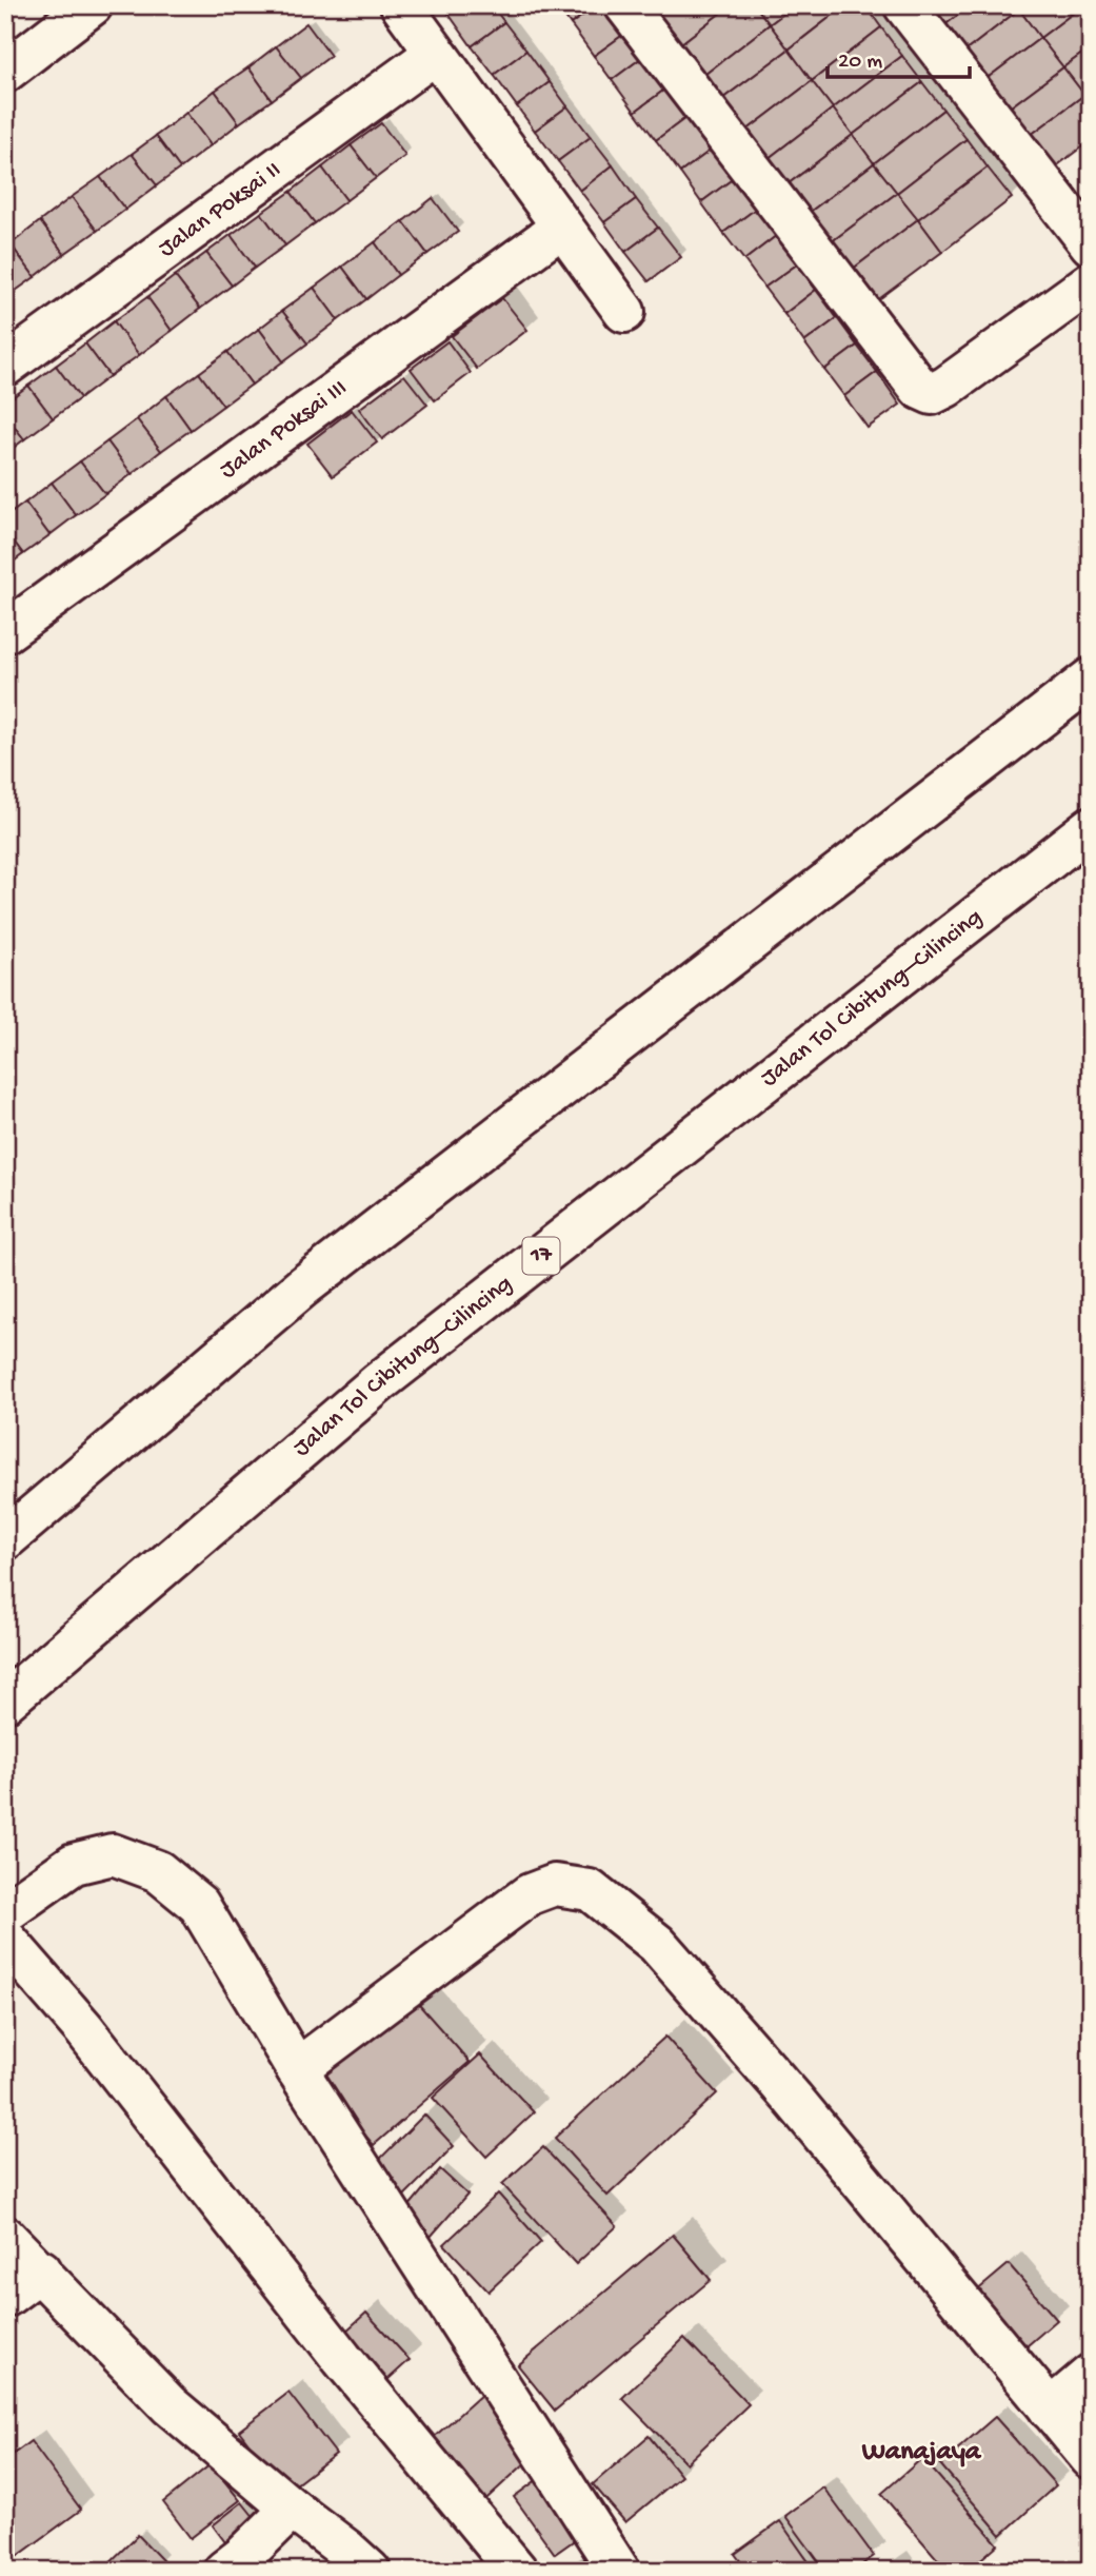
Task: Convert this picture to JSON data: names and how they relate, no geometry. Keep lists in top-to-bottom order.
{
  "streets": {
    "main road": [
      "Jalan Poksai II",
      "Jalan Poksai III",
      "Jalan Tol Cibitung–Cilincing",
      "17"
    ]
  },
  "districts": ["Wanajaya"],
  "scale_bar": "20 m"
}
